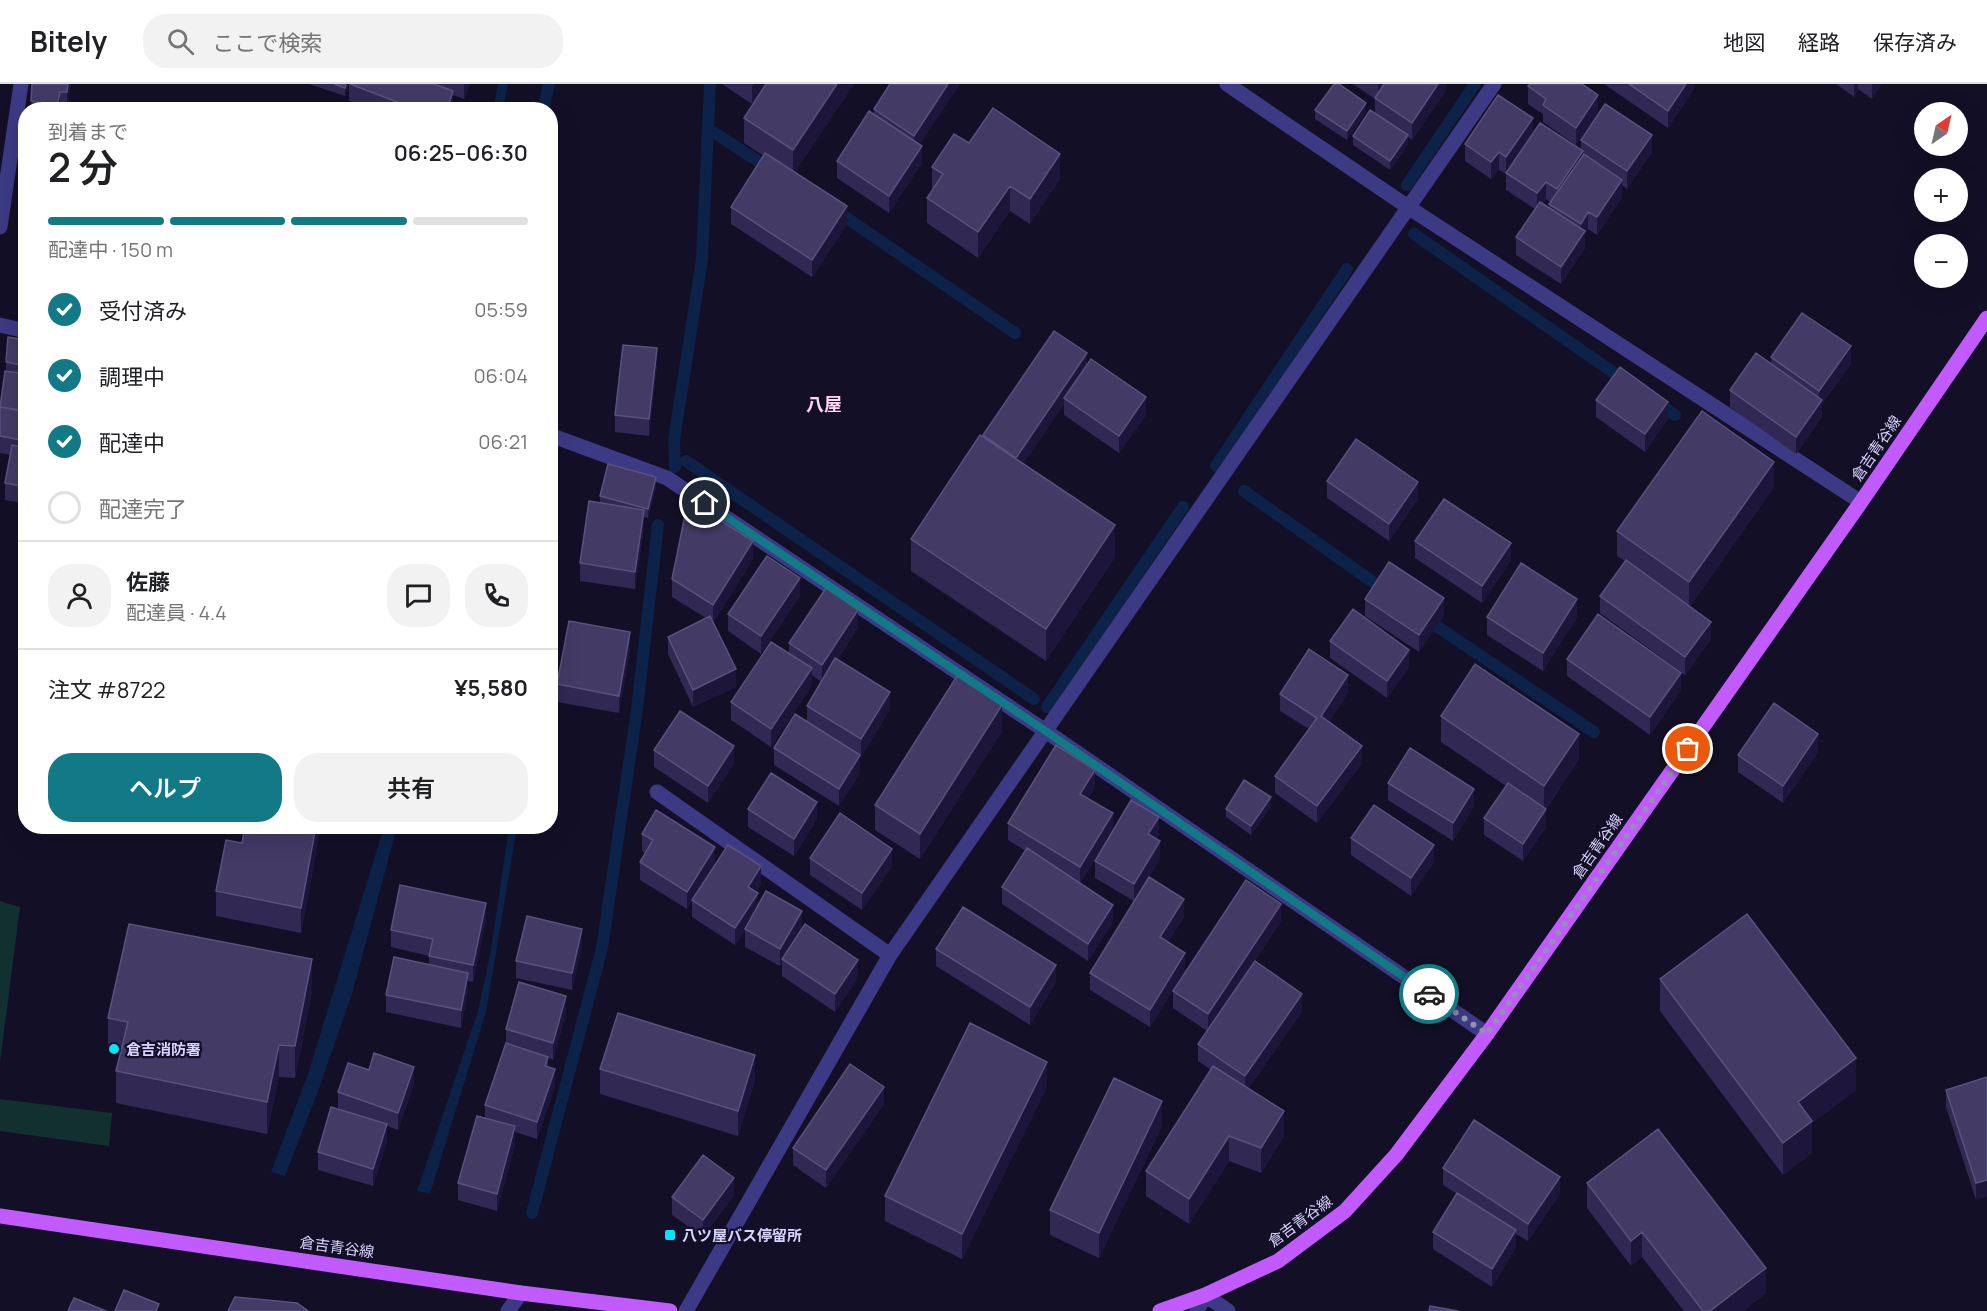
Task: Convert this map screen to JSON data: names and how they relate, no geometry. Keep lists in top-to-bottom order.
{
  "streets": {
    "main road": ["倉吉青谷線"]
  },
  "districts": ["八屋"],
  "places": {
    "other": ["倉吉消防署"],
    "transit": ["八ツ屋バス停留所"]
  },
  "north": "top right",
  "page": {
    "header": "Bitely",
    "search": "ここで検索",
    "nav": ["地図", "経路", "保存済み"],
    "map_buttons": ["+", "−"],
    "heading": ["2 分", "到着まで", "06:25–06:30"],
    "panel": [
      "佐藤",
      "配達員 · 4.4",
      "注文 #8722",
      "¥5,580"
    ],
    "bar": "配達中 · 150 m",
    "list": [
      ["受付済み", "05:59"],
      ["調理中", "06:04"],
      ["配達中", "06:21"],
      "配達完了"
    ],
    "buttons": ["ヘルプ", "共有"]
  }
}
